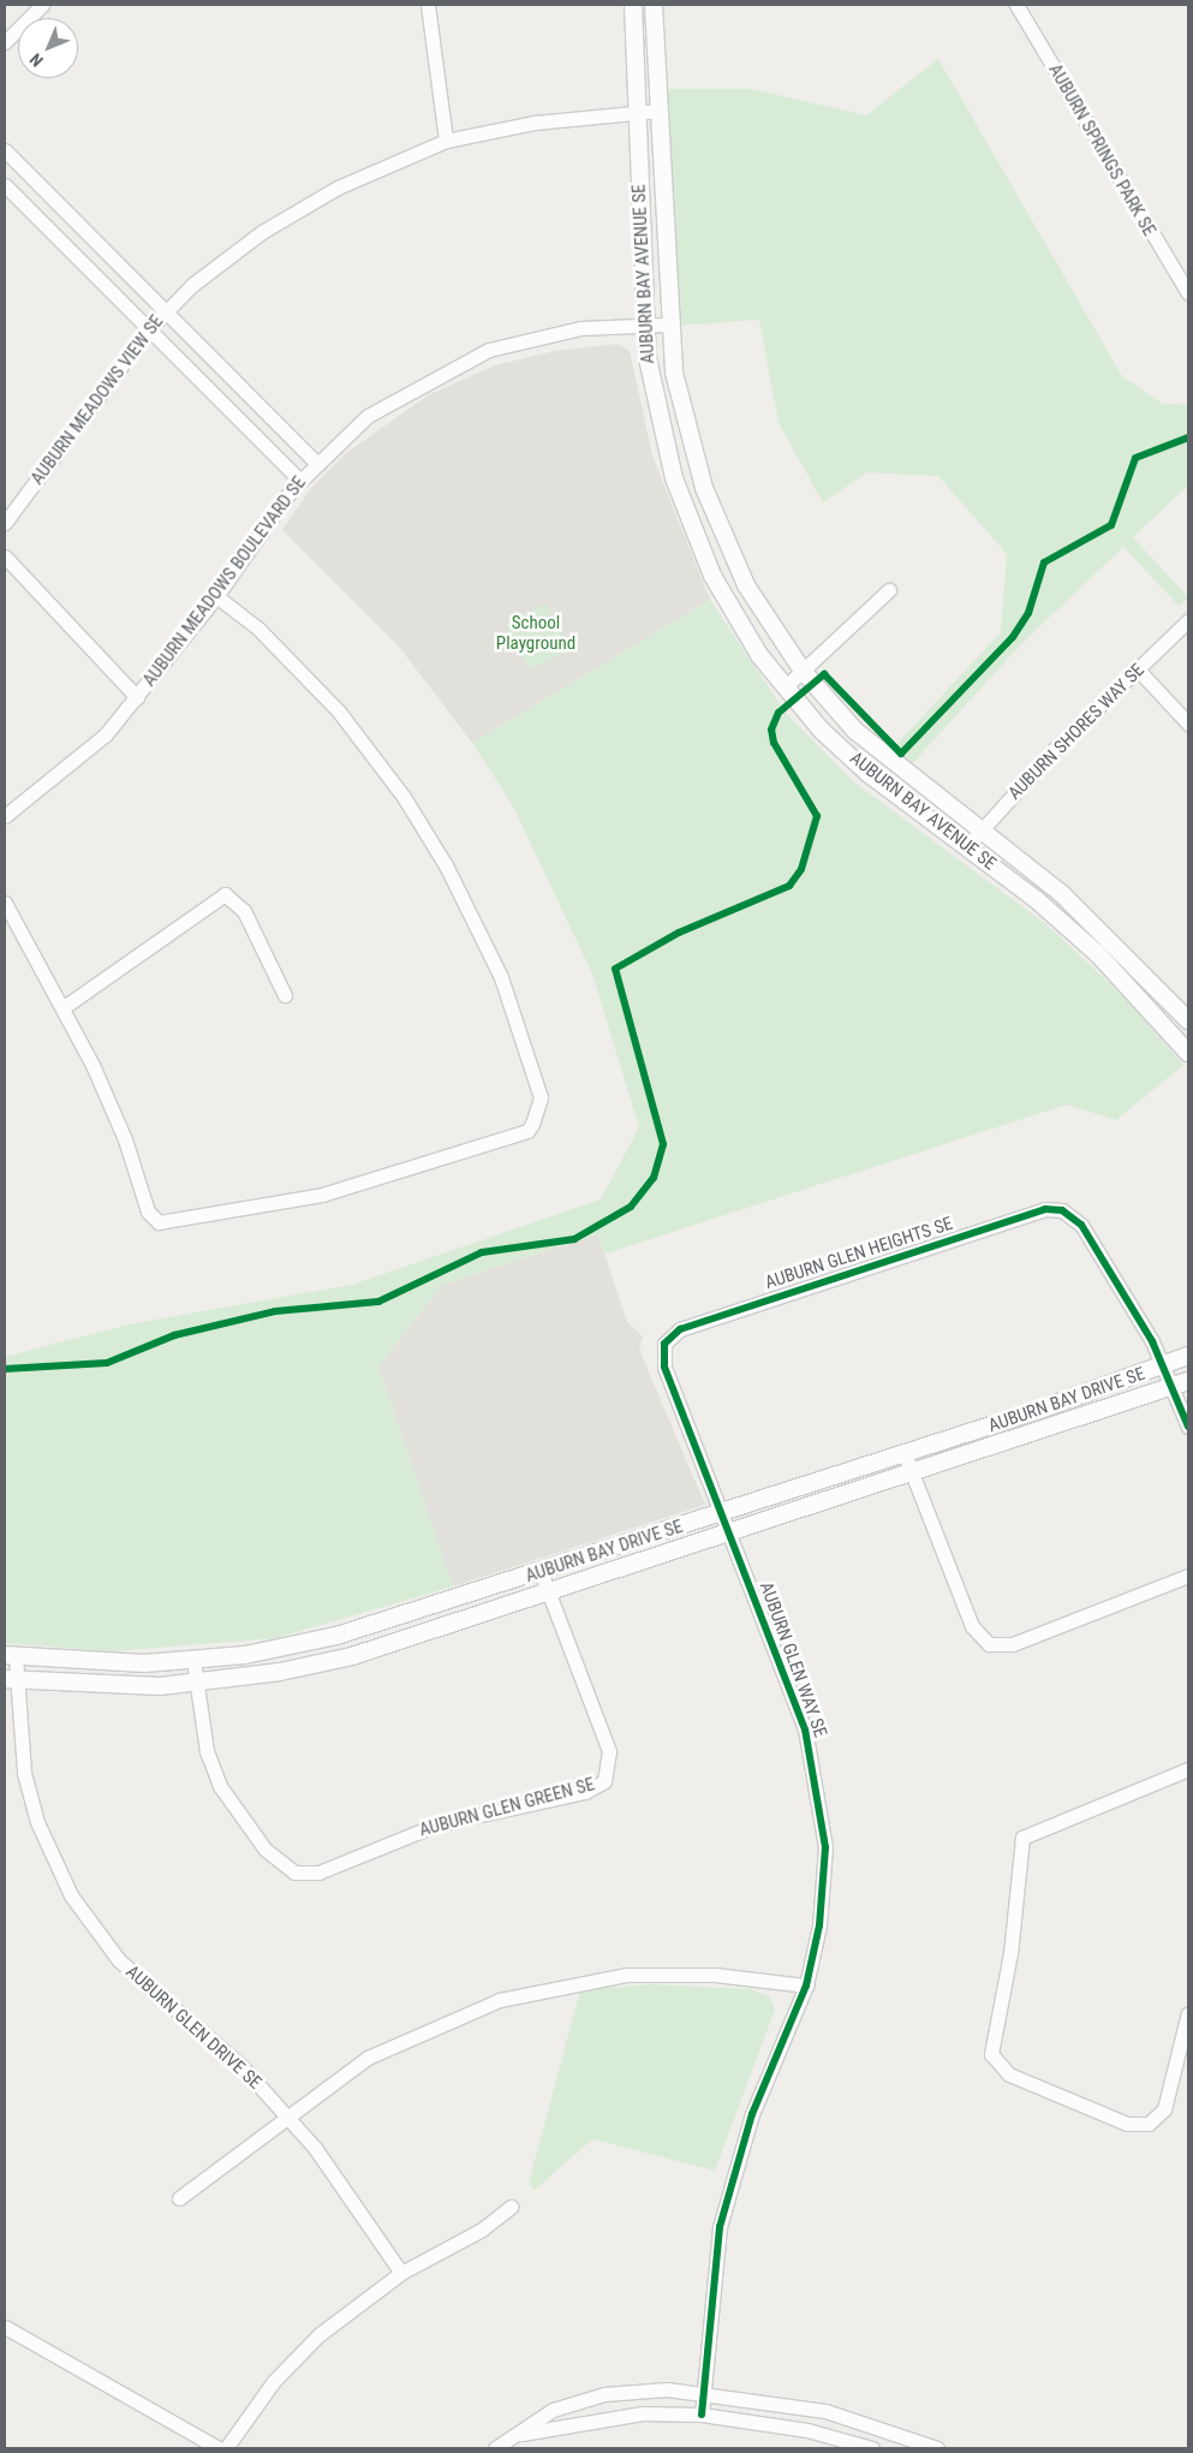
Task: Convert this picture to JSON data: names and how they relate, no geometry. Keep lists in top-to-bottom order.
{
  "streets": {
    "street": [
      "AUBURN SPRINGS PARK SE",
      "AUBURN BAY AVENUE SE",
      "AUBURN MEADOWS VIEW SE",
      "AUBURN MEADOWS BOULEVARD SE",
      "AUBURN SHORES WAY SE",
      "AUBURN GLEN HEIGHTS SE",
      "AUBURN BAY DRIVE SE",
      "AUBURN GLEN WAY SE",
      "AUBURN GLEN GREEN SE",
      "AUBURN GLEN DRIVE SE"
    ]
  },
  "crossings": [
    ["AUBURN BAY AVENUE SE", "AUBURN MEADOWS VIEW SE"],
    ["AUBURN BAY AVENUE SE", "AUBURN MEADOWS BOULEVARD SE"],
    ["AUBURN BAY AVENUE SE", "AUBURN SHORES WAY SE"],
    ["AUBURN GLEN HEIGHTS SE", "AUBURN BAY DRIVE SE"],
    ["AUBURN GLEN HEIGHTS SE", "AUBURN GLEN WAY SE"],
    ["AUBURN BAY DRIVE SE", "AUBURN GLEN WAY SE"],
    ["AUBURN BAY DRIVE SE", "AUBURN GLEN GREEN SE"],
    ["AUBURN BAY DRIVE SE", "AUBURN GLEN DRIVE SE"]
  ],
  "parks": ["School Playground"],
  "north": "bottom left"
}
